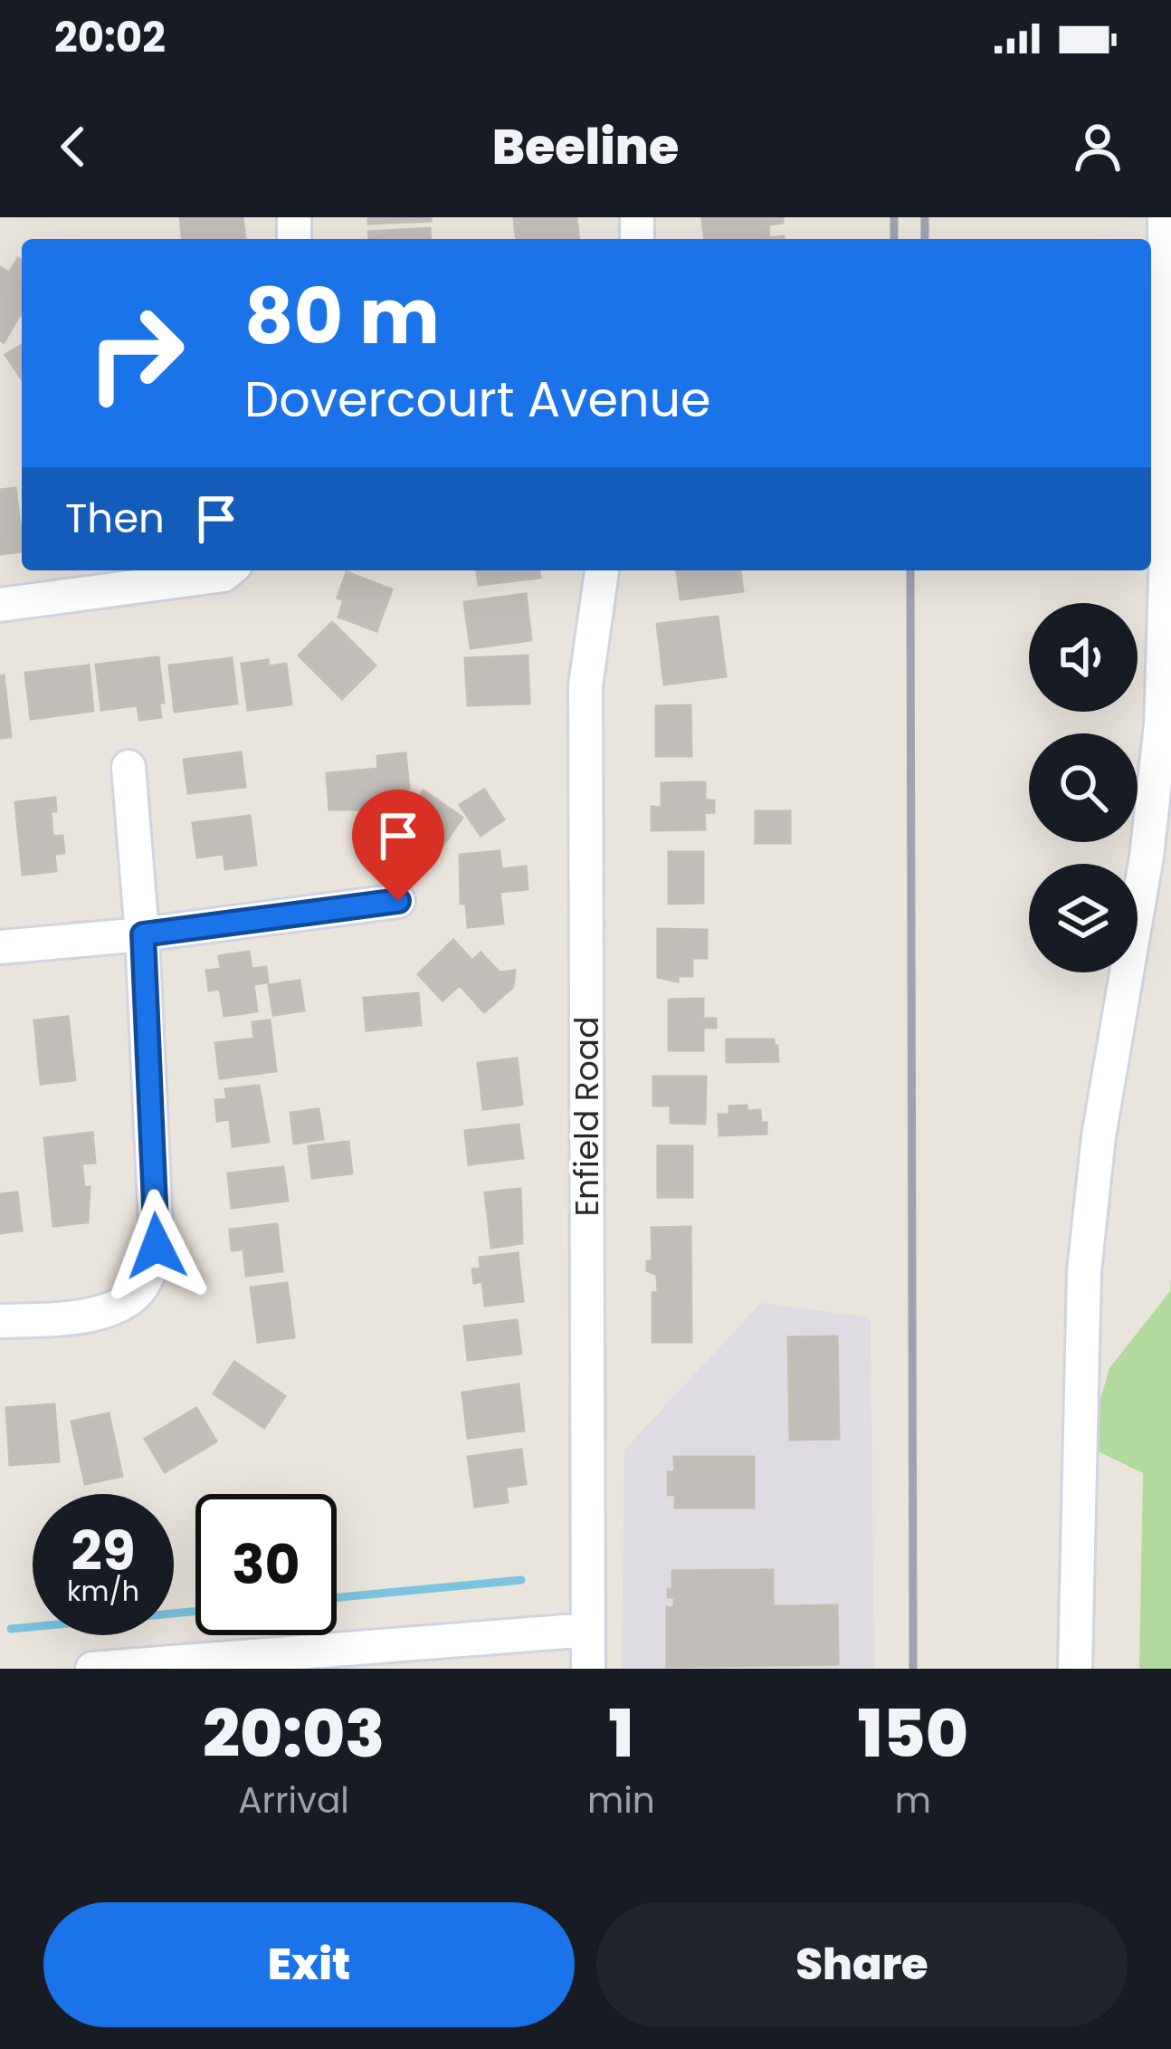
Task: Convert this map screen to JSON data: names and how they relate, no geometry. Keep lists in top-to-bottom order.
{
  "streets": {
    "street": ["Enfield Road"]
  },
  "page": {
    "status": "20:02",
    "header": "Beeline",
    "turn": ["80 m", "Dovercourt Avenue"],
    "then": "Then",
    "speed": "29 km/h",
    "limit": "30",
    "eta": [
      "20:03",
      "Arrival",
      "1",
      "min",
      "150",
      "m"
    ],
    "buttons": ["Exit", "Share"]
  }
}
